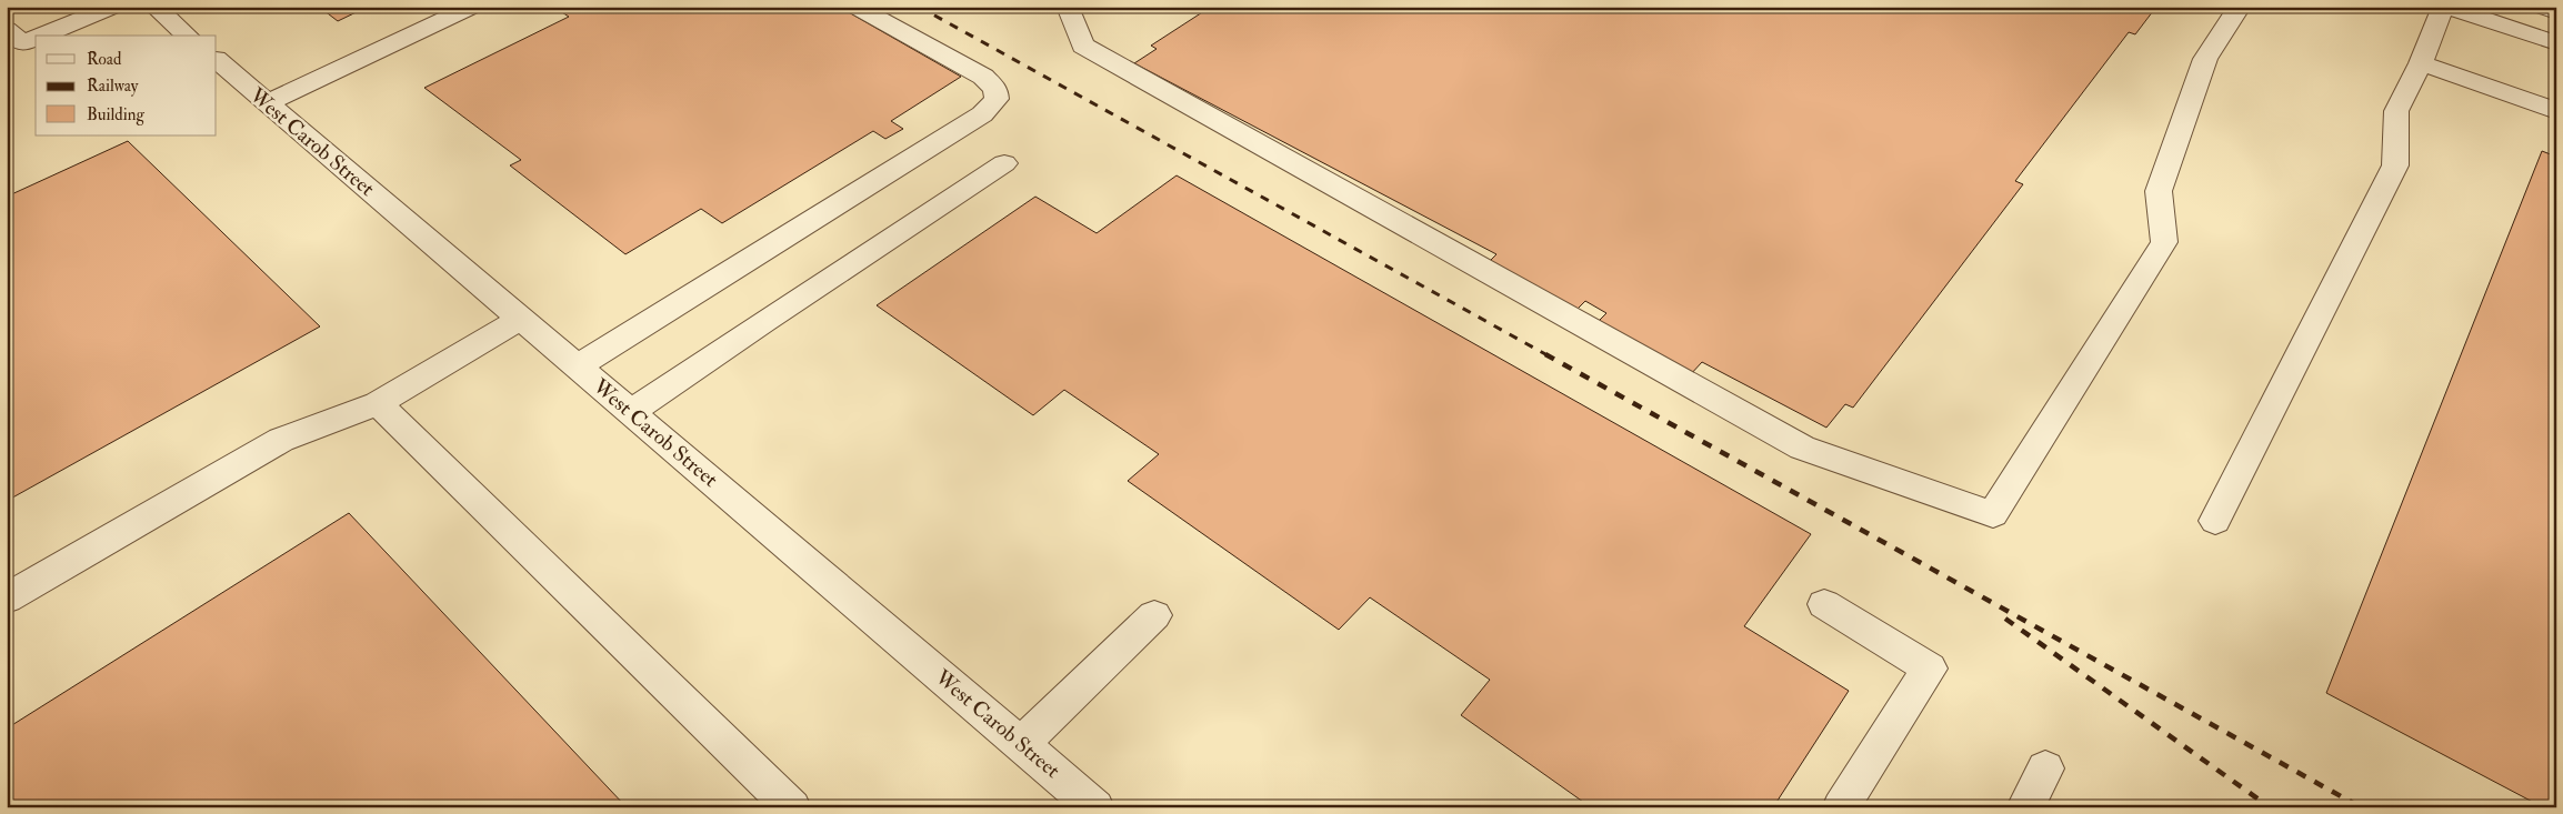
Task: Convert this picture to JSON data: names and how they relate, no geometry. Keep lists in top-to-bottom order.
{
  "streets": {
    "street": ["West Carob Street"]
  },
  "legend": ["Road", "Railway", "Building"]
}
